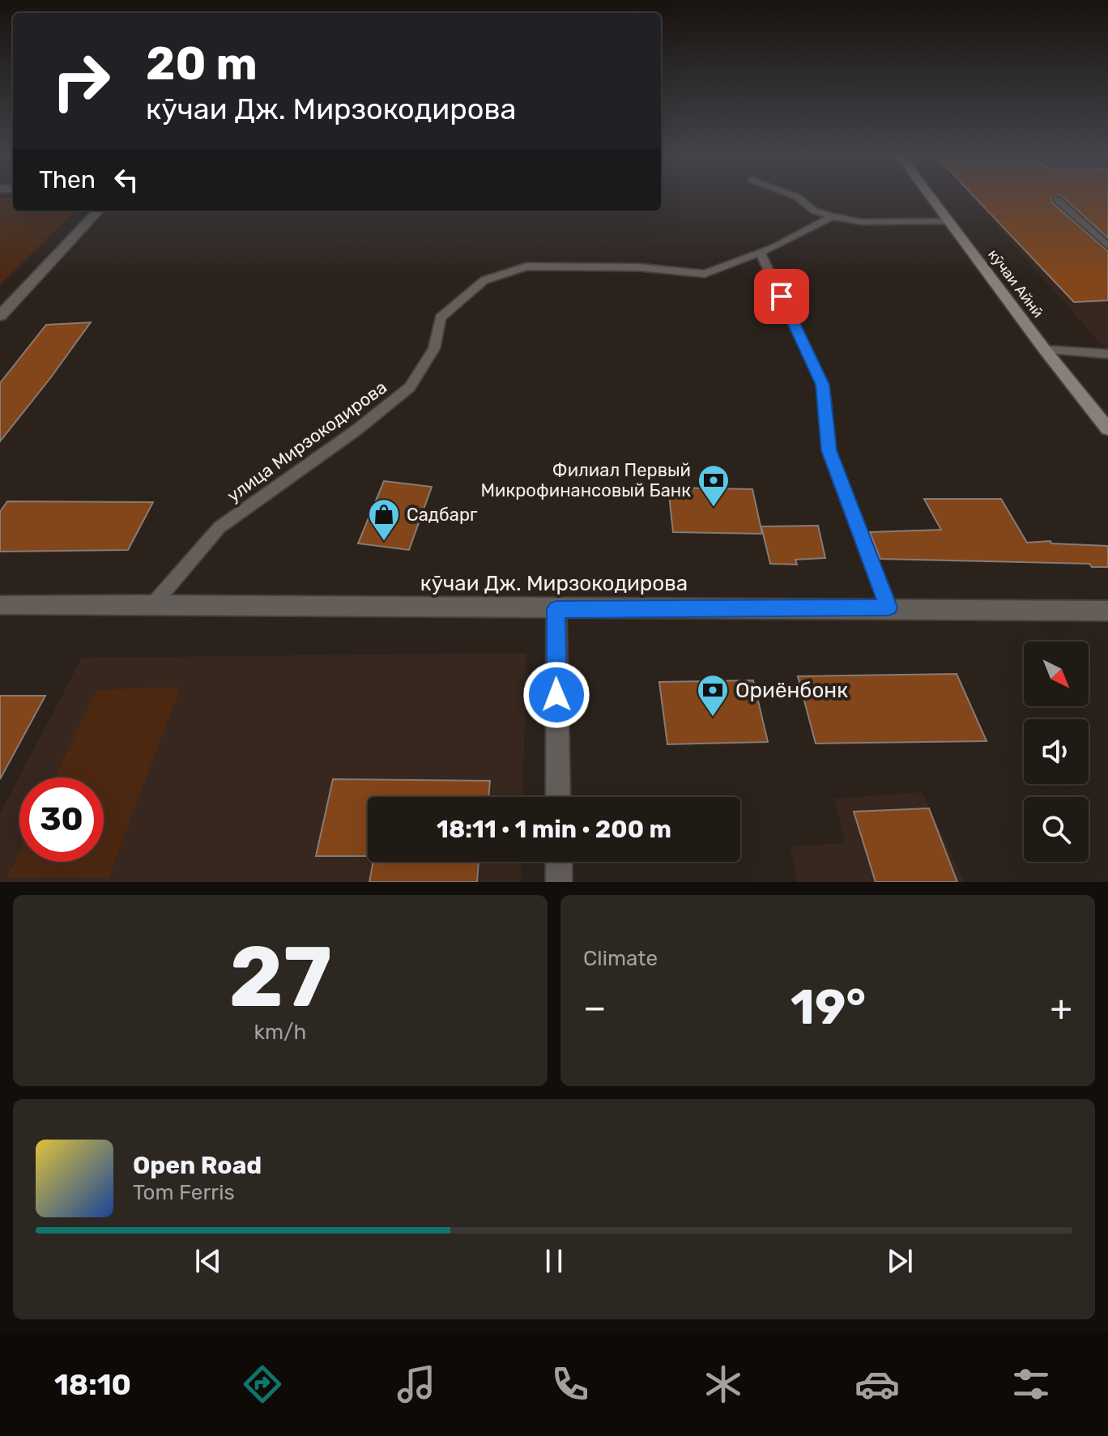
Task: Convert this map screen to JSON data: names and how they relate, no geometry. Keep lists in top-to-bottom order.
{
  "streets": {
    "main road": ["кӯчаи Айнӣ"],
    "street": ["кӯчаи Дж. Мирзокодирова"],
    "lane": ["улица Мирзокодирова"]
  },
  "crossings": [
    ["улица Мирзокодирова", "кӯчаи Дж. Мирзокодирова"]
  ],
  "places": {
    "bank": ["Филиал Первый Микрофинансовый Банк", "Ориёнбонк"],
    "shop": ["Садбарг"]
  },
  "north": "bottom right",
  "page": {
    "turn": ["20 m", "кӯчаи Дж. Мирзокодирова"],
    "then": "Then",
    "limit": "30",
    "trip": "18:11 · 1 min · 200 m",
    "tile": [
      ["27", "km/h"],
      "Climate"
    ],
    "heat": ["−", "19°", "+"],
    "song": ["Open Road", "Tom Ferris"],
    "tabs": "18:10"
  }
}
